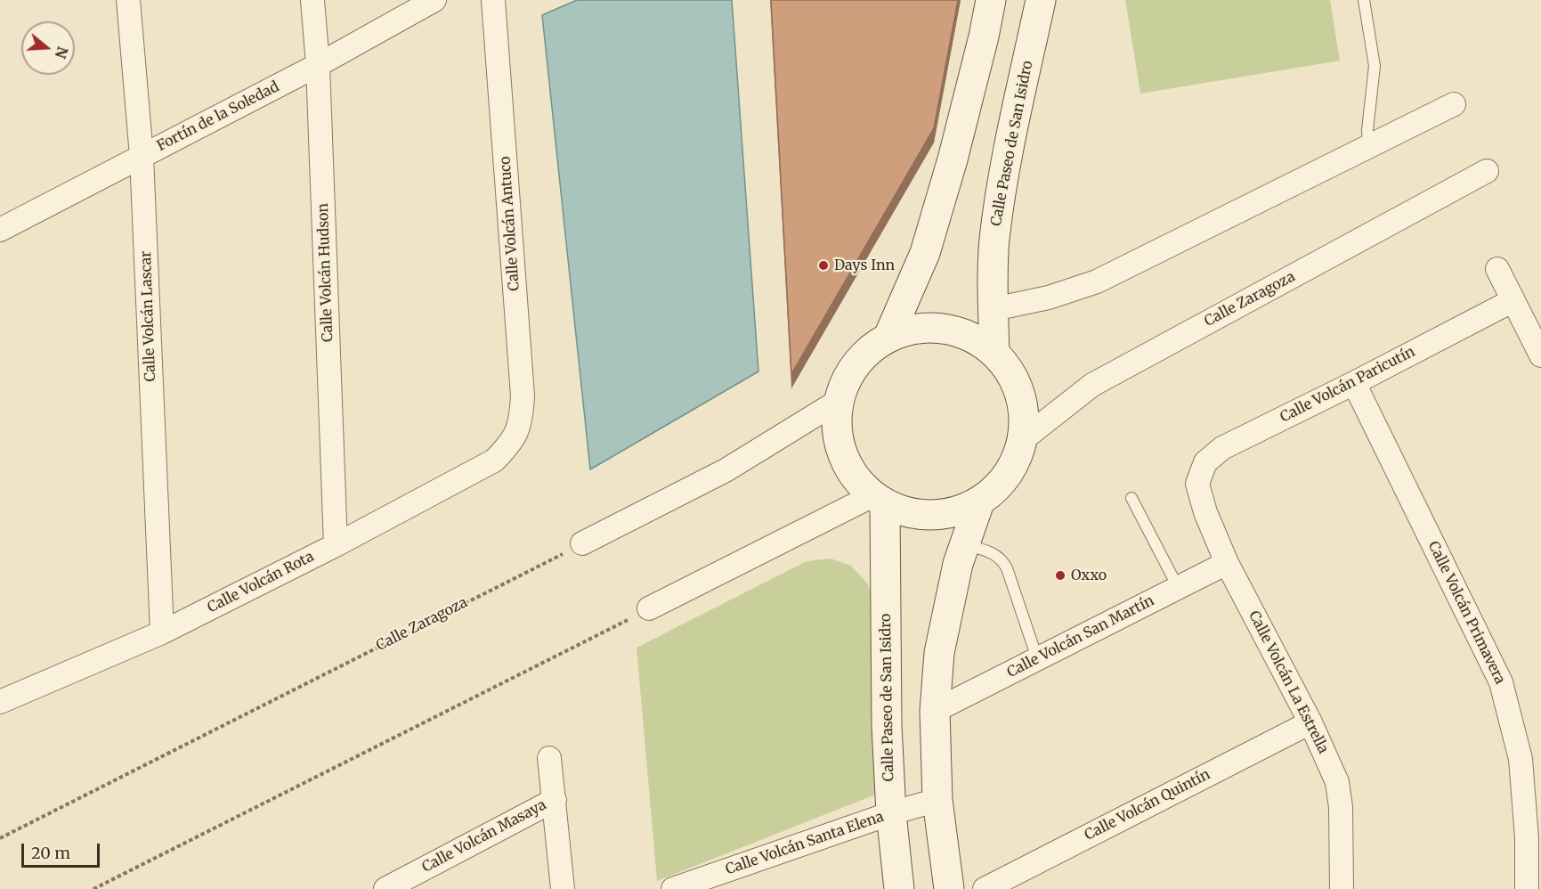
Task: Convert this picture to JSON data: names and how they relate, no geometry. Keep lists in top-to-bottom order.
{
  "streets": {
    "main road": ["Calle Paseo de San Isidro"],
    "street": [
      "Fortín de la Soledad",
      "Calle Volcán Antuco",
      "Calle Volcán Hudson",
      "Calle Zaragoza",
      "Calle Volcán Lascar",
      "Calle Volcán Paricutín",
      "Calle Volcán Rota",
      "Calle Volcán Primavera",
      "Calle Volcán San Martín",
      "Calle Volcán La Estrella",
      "Calle Volcán Quintín",
      "Calle Volcán Masaya",
      "Calle Volcán Santa Elena"
    ]
  },
  "crossings": [
    ["Fortín de la Soledad", "Calle Volcán Hudson"],
    ["Fortín de la Soledad", "Calle Volcán Lascar"],
    ["Calle Paseo de San Isidro", "Calle Zaragoza"],
    ["Calle Paseo de San Isidro", "Calle Volcán Santa Elena"],
    ["Calle Volcán Antuco", "Calle Volcán Rota"],
    ["Calle Volcán Hudson", "Calle Volcán Rota"],
    ["Calle Volcán Lascar", "Calle Volcán Rota"],
    ["Calle Volcán Paricutín", "Calle Volcán Primavera"],
    ["Calle Volcán Paricutín", "Calle Volcán La Estrella"],
    ["Calle Volcán San Martín", "Calle Volcán La Estrella"],
    ["Calle Volcán La Estrella", "Calle Volcán Quintín"]
  ],
  "places": ["Days Inn", "Oxxo"],
  "scale_bar": "20 m",
  "north": "right"
}
